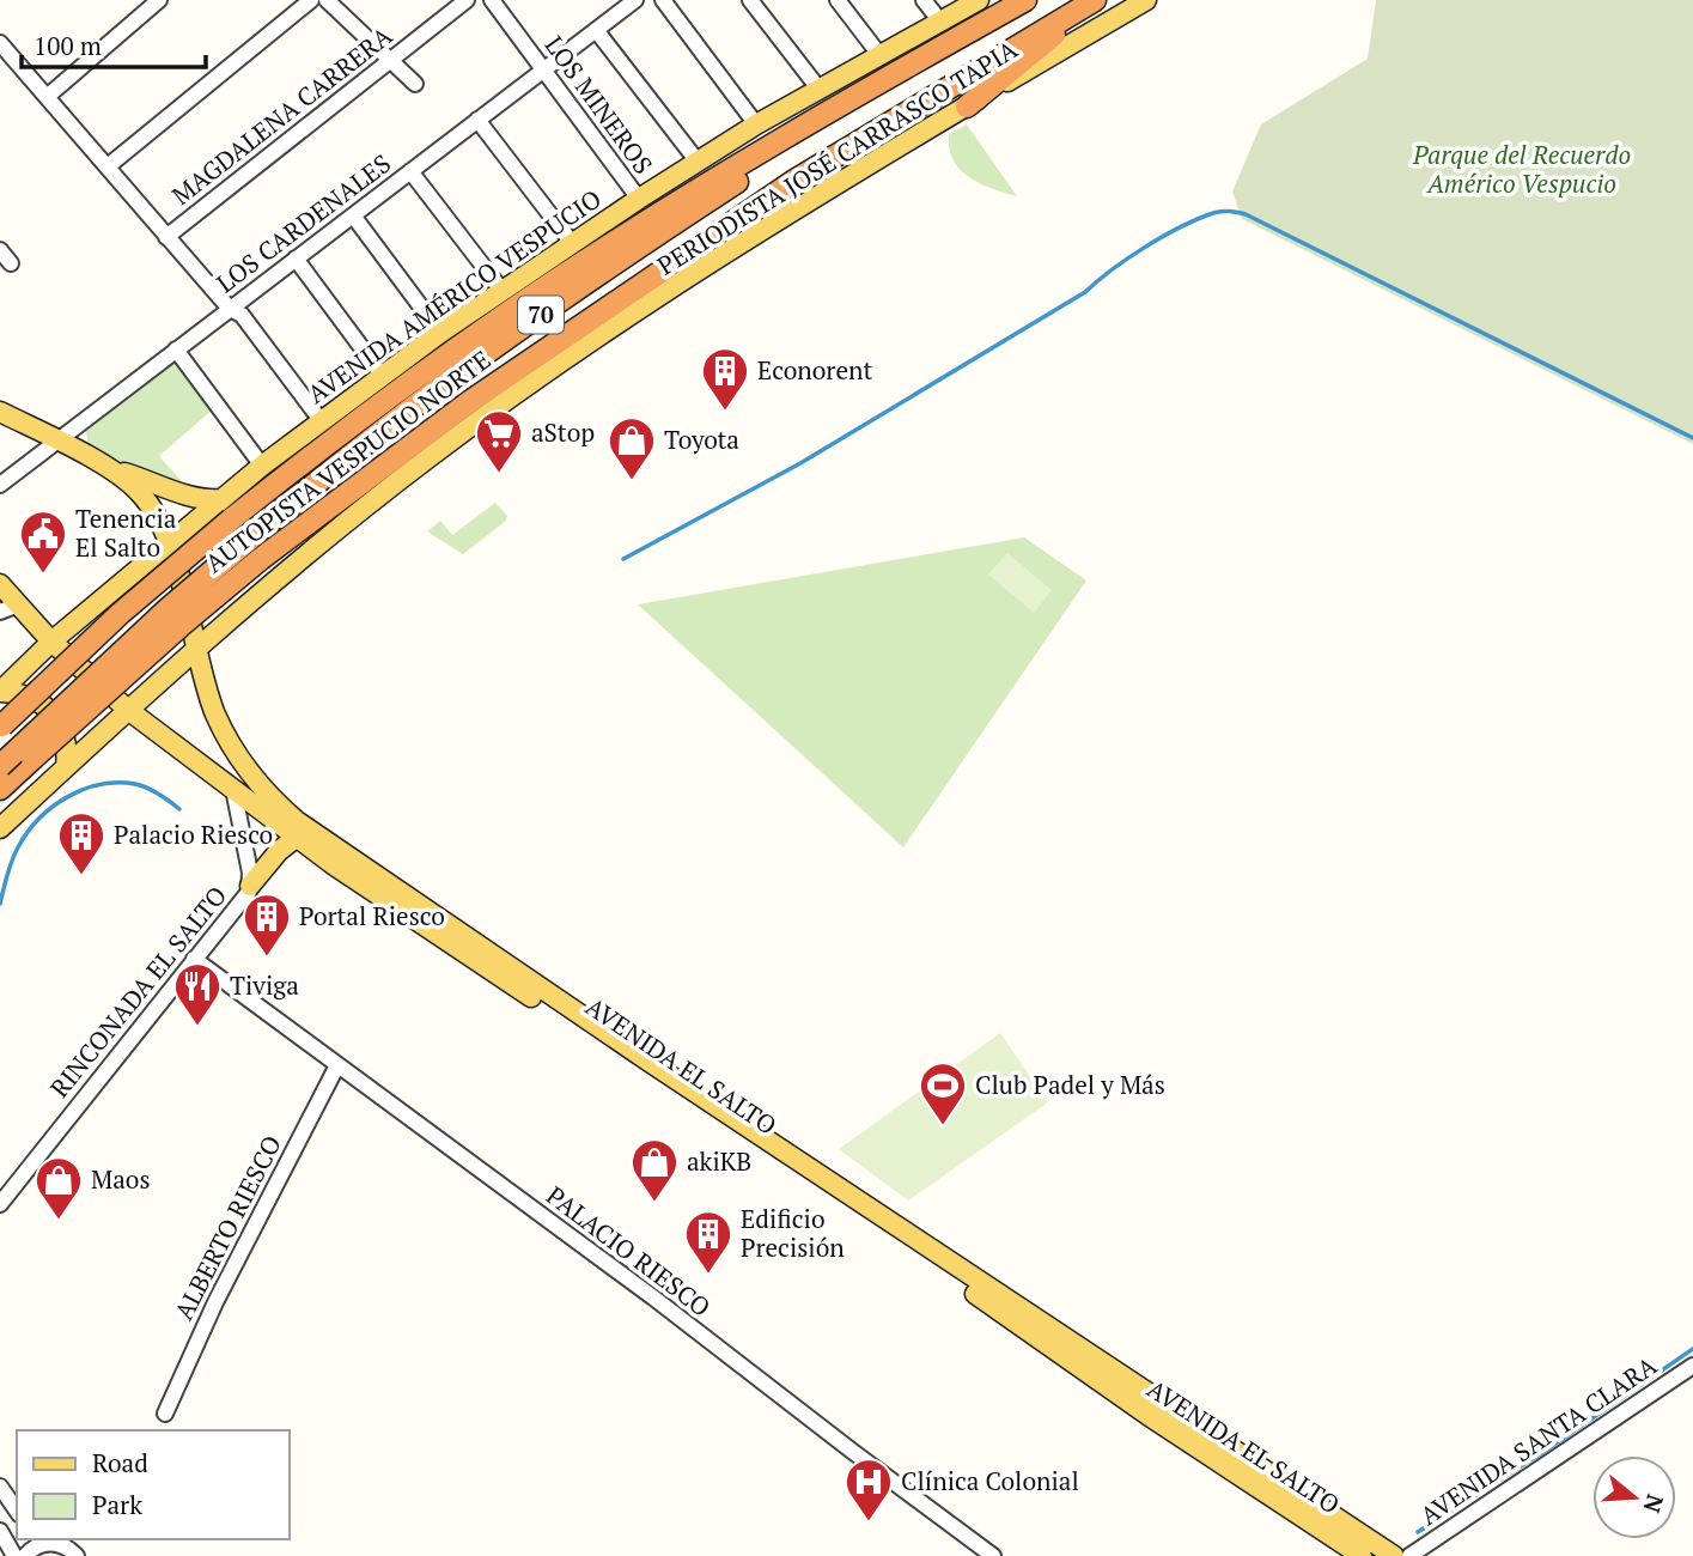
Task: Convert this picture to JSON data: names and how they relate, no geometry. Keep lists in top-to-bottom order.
{
  "streets": {
    "highway": ["70", "AUTOPISTA VESPUCIO NORTE"],
    "main road": ["PERIODISTA JOSÉ CARRASCO TAPIA", "AVENIDA AMÉRICO VESPUCIO", "AVENIDA EL SALTO"],
    "street": [
      "LOS MINEROS",
      "MAGDALENA CARRERA",
      "LOS CARDENALES",
      "RINCONADA EL SALTO",
      "ALBERTO RIESCO",
      "PALACIO RIESCO",
      "AVENIDA SANTA CLARA"
    ]
  },
  "crossings": [
    ["LOS MINEROS", "LOS CARDENALES"],
    ["LOS MINEROS", "AVENIDA AMÉRICO VESPUCIO"],
    ["PERIODISTA JOSÉ CARRASCO TAPIA", "AVENIDA EL SALTO"],
    ["AVENIDA AMÉRICO VESPUCIO", "AVENIDA EL SALTO"],
    ["70", "AUTOPISTA VESPUCIO NORTE"],
    ["RINCONADA EL SALTO", "AVENIDA EL SALTO"],
    ["RINCONADA EL SALTO", "PALACIO RIESCO"],
    ["ALBERTO RIESCO", "PALACIO RIESCO"]
  ],
  "parks": ["Parque del Recuerdo Américo Vespucio"],
  "places": {
    "building": [
      "Econorent",
      "Palacio Riesco",
      "Portal Riesco",
      "Edificio Precisión"
    ],
    "supermarket": ["aStop"],
    "shop": ["Toyota", "akiKB", "Maos"],
    "public building": ["Tenencia El Salto"],
    "restaurant": ["Tiviga"],
    "sports": ["Club Padel y Más"],
    "hospital": ["Clínica Colonial"]
  },
  "legend": ["Road", "Park"],
  "scale_bar": "100 m",
  "north": "right"
}
